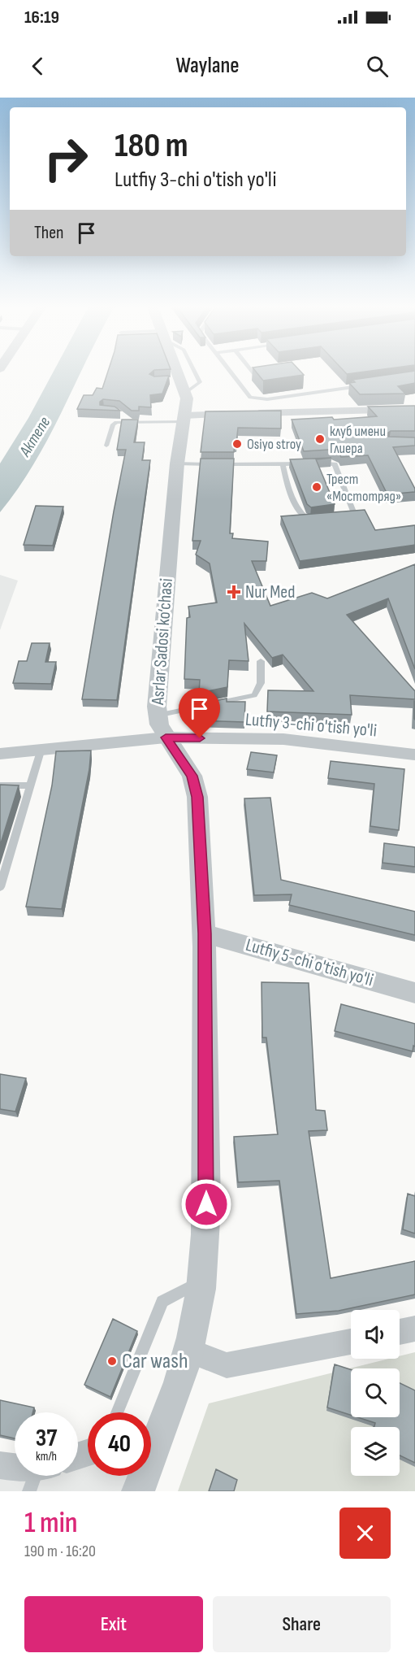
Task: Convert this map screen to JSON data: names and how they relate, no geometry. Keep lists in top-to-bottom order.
{
  "streets": {
    "street": ["Asrlar Sadosi ko‘chasi", "Lutfiy 3-chi o'tish yo'li", "Lutfiy 5-chi o'tish yo'li"]
  },
  "crossings": [
    ["Asrlar Sadosi ko‘chasi", "Lutfiy 3-chi o'tish yo'li"],
    ["Asrlar Sadosi ko‘chasi", "Lutfiy 5-chi o'tish yo'li"]
  ],
  "water": ["Актепе"],
  "places": {
    "other": [
      "клуб имени Глиера",
      "Osiyo stroy",
      "Трест «Мостотряд»",
      "Car wash"
    ],
    "health": ["Nur Med"]
  },
  "page": {
    "status": "16:19",
    "header": "Waylane",
    "turn": ["180 m", "Lutfiy 3-chi o'tish yo'li"],
    "then": "Then",
    "speed": "37 km/h",
    "limit": "40",
    "heading": ["1 min", "190 m · 16:20"],
    "buttons": ["Exit", "Share"]
  }
}
